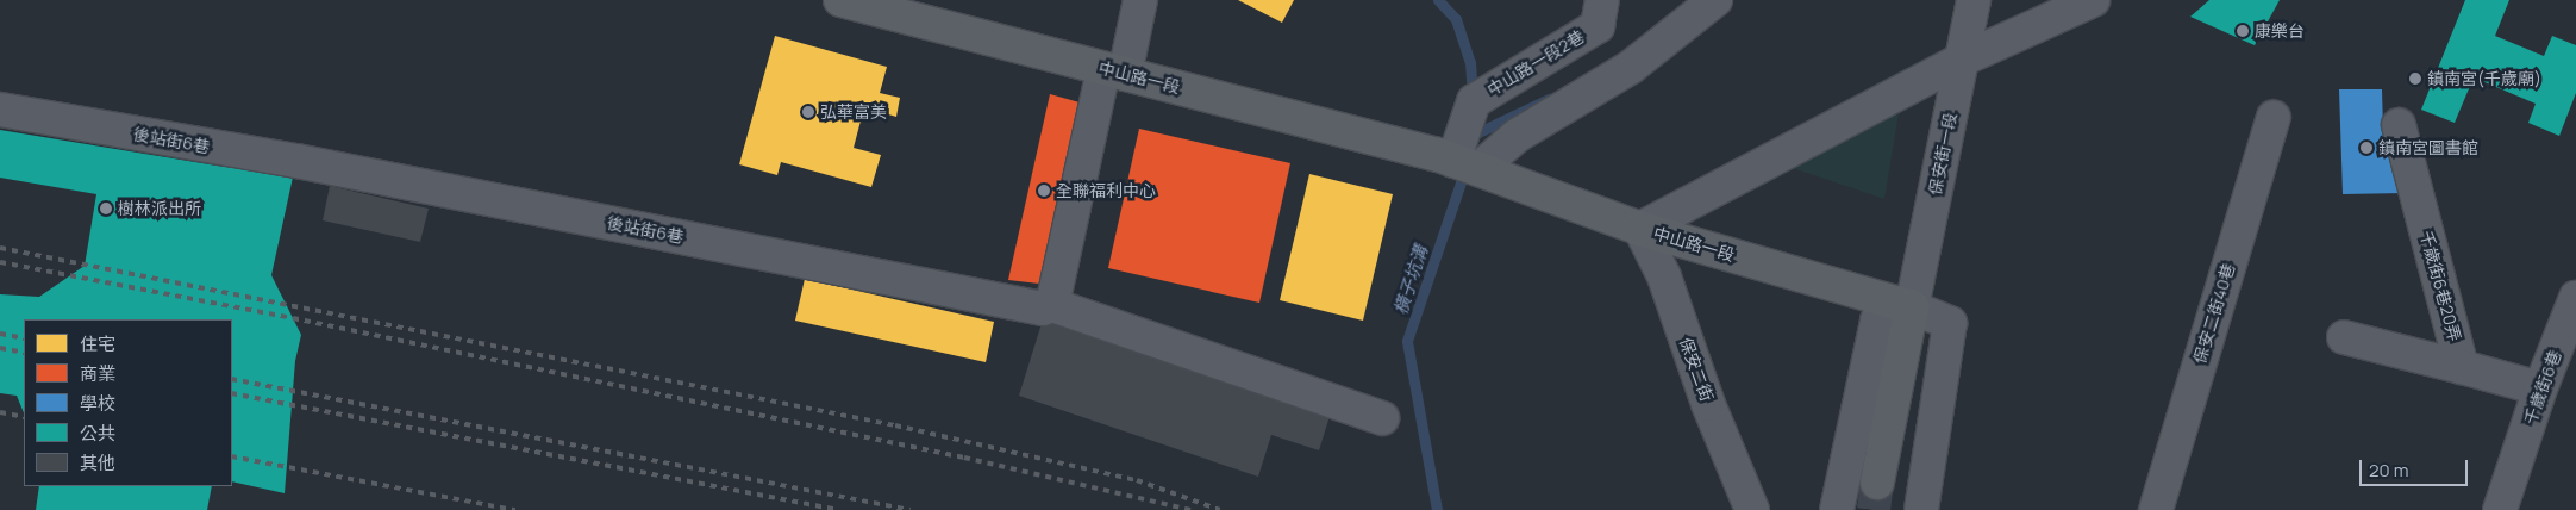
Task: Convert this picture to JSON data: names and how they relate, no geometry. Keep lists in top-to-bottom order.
{
  "streets": {
    "main road": ["中山路一段", "保安街一段"],
    "street": [
      "中山路一段2巷",
      "後站街6巷",
      "千歲街6巷20弄",
      "保安二街40巷",
      "保安二街",
      "千歲街6巷"
    ]
  },
  "crossings": [
    ["中山路一段2巷", "中山路一段"],
    ["中山路一段", "保安街一段"],
    ["中山路一段", "保安二街"]
  ],
  "water": ["橫子坑溝"],
  "places": [
    "康樂台",
    "鎮南宮(千歲廟)",
    "弘華富美",
    "鎮南宮圖書館",
    "全聯福利中心",
    "樹林派出所"
  ],
  "legend": [
    "住宅",
    "商業",
    "學校",
    "公共",
    "其他"
  ],
  "scale_bar": "20 m"
}
